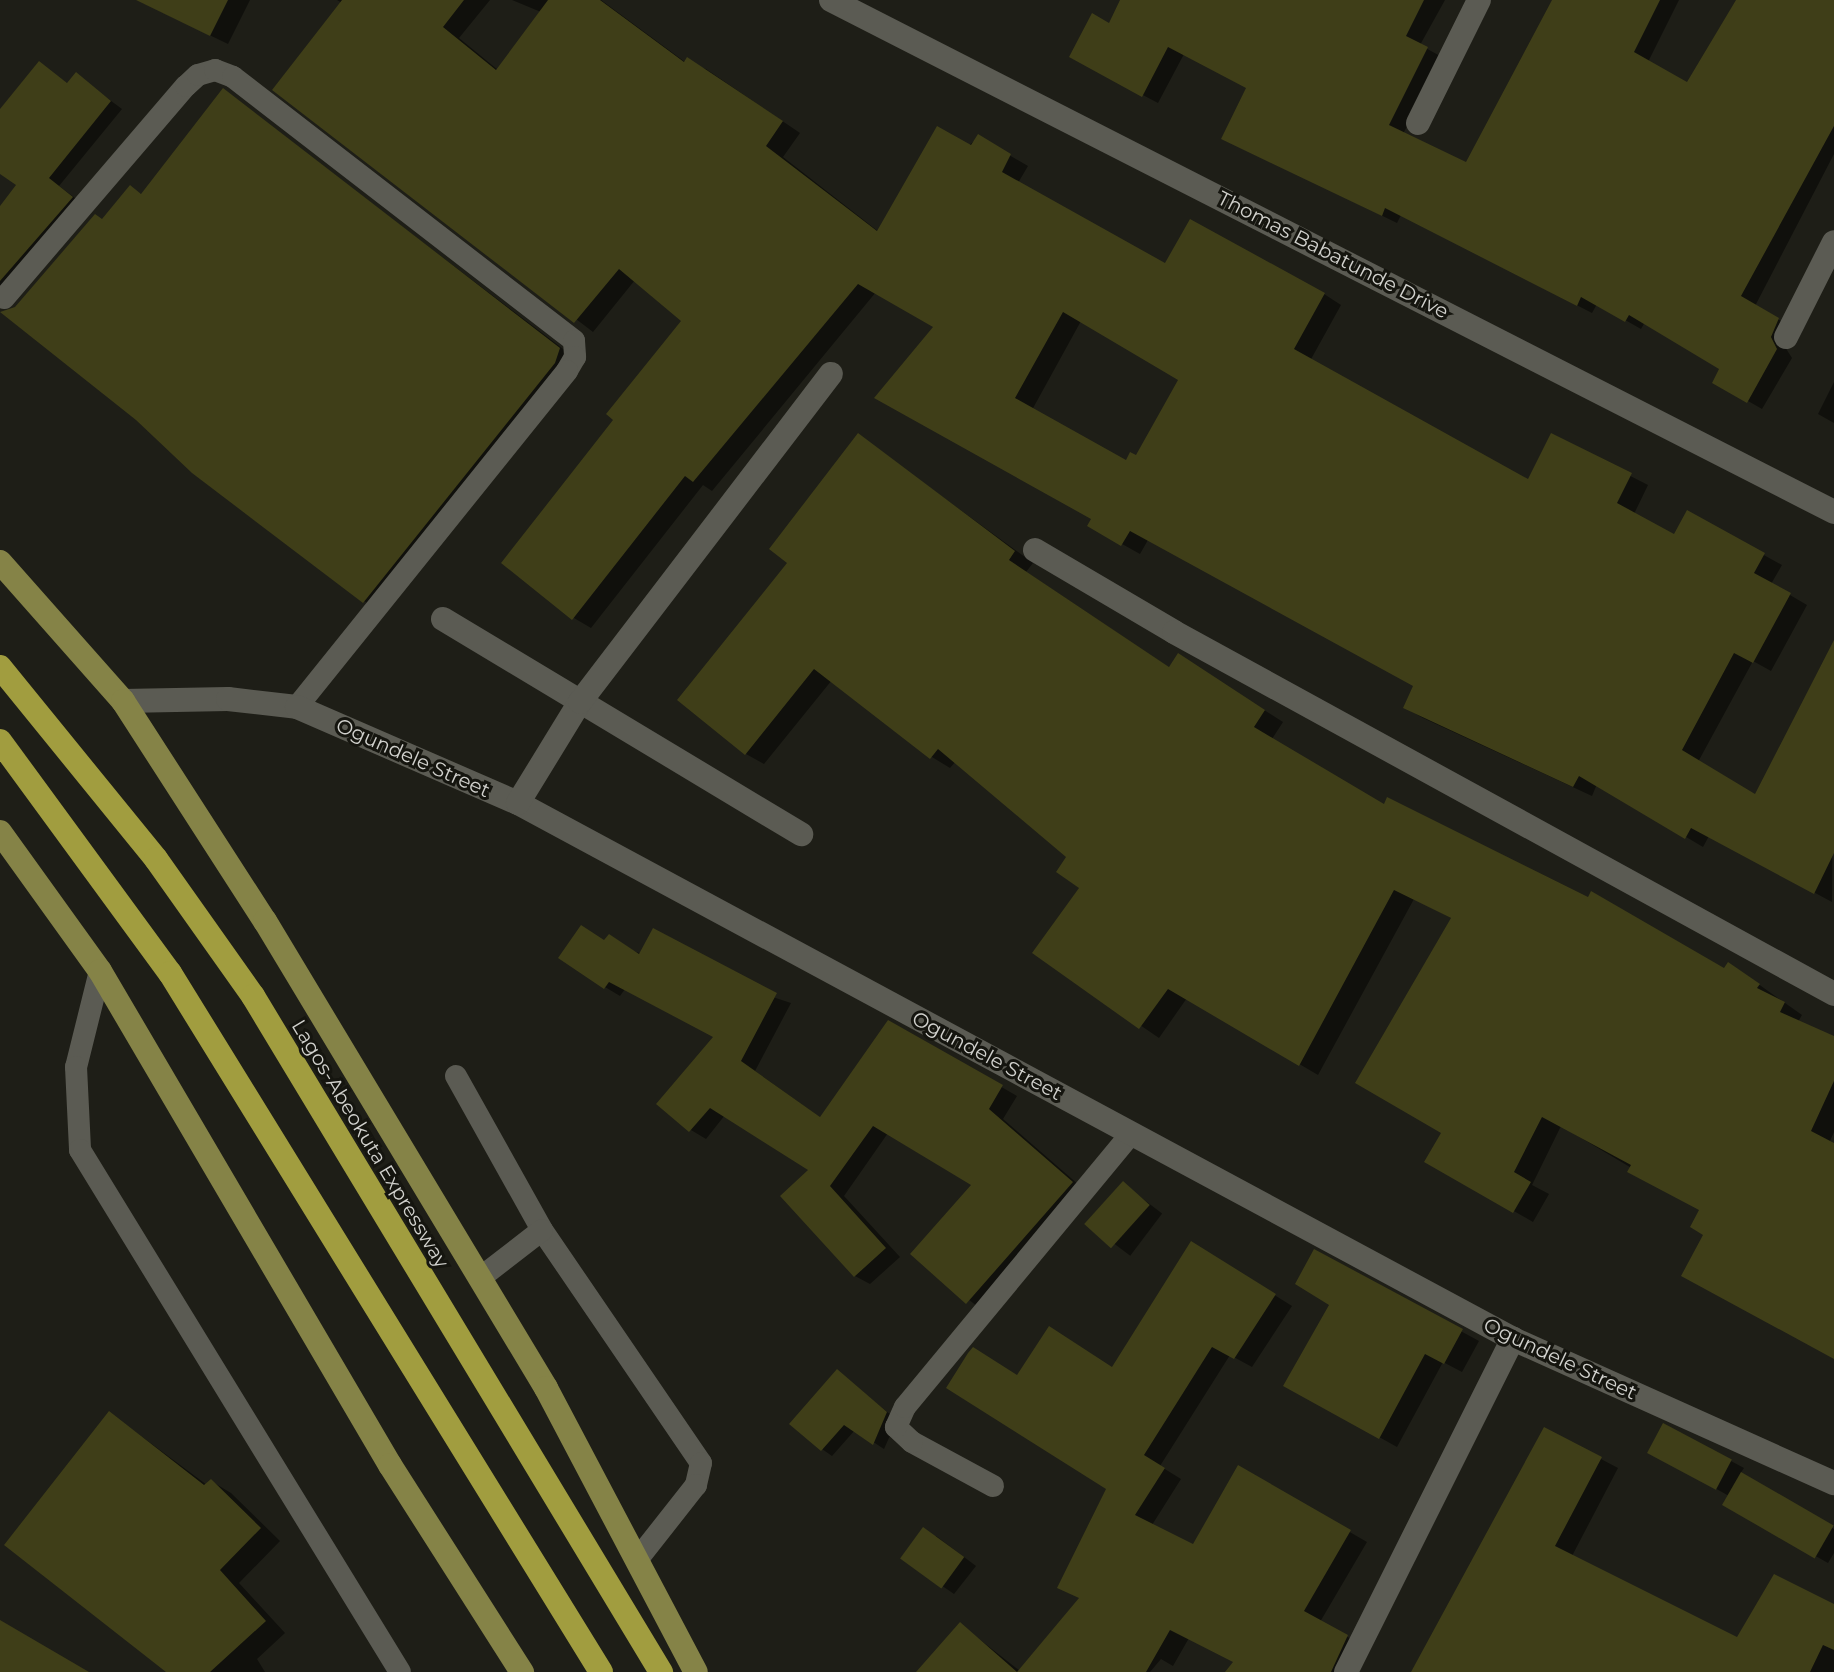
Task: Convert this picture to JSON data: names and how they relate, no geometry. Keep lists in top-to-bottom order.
{
  "streets": {
    "highway": ["Lagos-Abeokuta Expressway"],
    "street": ["Thomas Babatunde Drive", "Ogundele Street"]
  }
}
